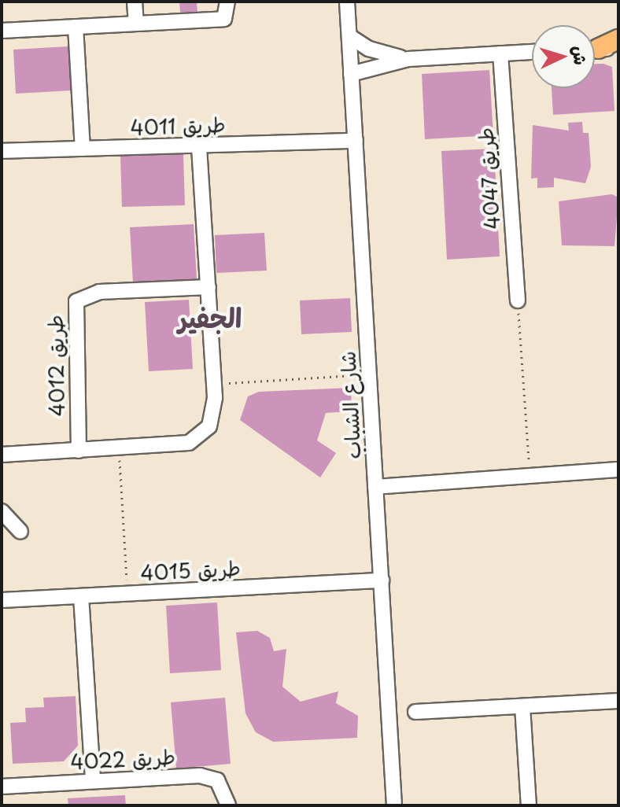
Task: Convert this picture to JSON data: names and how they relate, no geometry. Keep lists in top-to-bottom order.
{
  "streets": {
    "street": [
      "طريق 4011",
      "طريق 4047",
      "طريق 4012",
      "شارع الشباب",
      "طريق 4015",
      "طريق 4022"
    ]
  },
  "crossings": [
    ["طريق 4011", "شارع الشباب"],
    ["شارع الشباب", "طريق 4015"]
  ],
  "districts": ["الجفير"],
  "north": "right"
}
